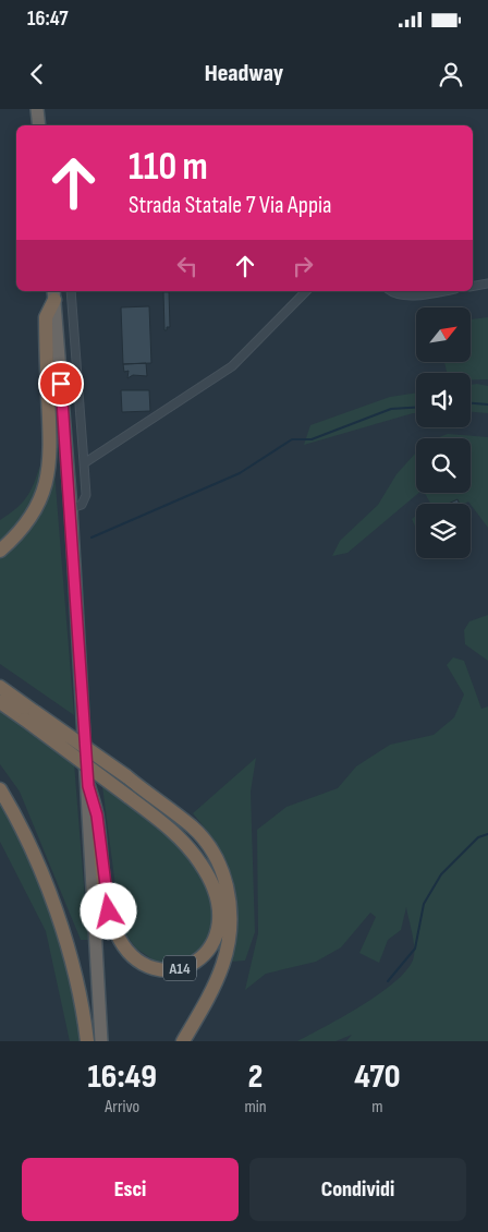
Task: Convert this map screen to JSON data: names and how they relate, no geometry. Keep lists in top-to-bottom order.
{
  "streets": {
    "highway": ["A14"]
  },
  "north": "top right",
  "page": {
    "status": "16:47",
    "header": "Headway",
    "turn": ["110 m", "Strada Statale 7 Via Appia"],
    "eta": [
      "16:49",
      "Arrivo",
      "2",
      "min",
      "470",
      "m"
    ],
    "buttons": ["Esci", "Condividi"]
  }
}
